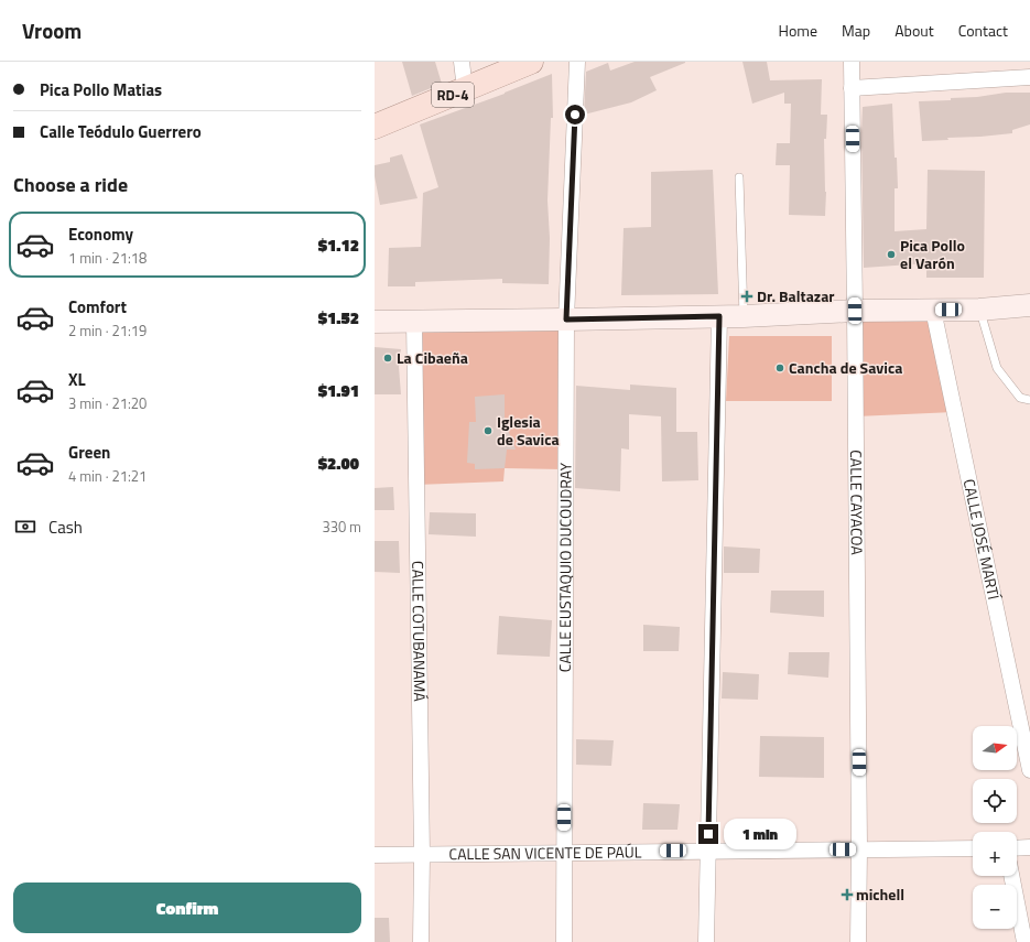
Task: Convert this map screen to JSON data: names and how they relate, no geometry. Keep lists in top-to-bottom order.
{
  "streets": {
    "main road": ["RD-4"],
    "street": [
      "CALLE CAYACOA",
      "CALLE JOSÉ MARTÍ",
      "CALLE EUSTAQUIO DUCOUDRAY",
      "CALLE COTUBANAMÁ",
      "CALLE SAN VICENTE DE PAÚL"
    ]
  },
  "crossings": [
    ["CALLE CAYACOA", "CALLE SAN VICENTE DE PAÚL"],
    ["CALLE EUSTAQUIO DUCOUDRAY", "CALLE SAN VICENTE DE PAÚL"],
    ["CALLE COTUBANAMÁ", "CALLE SAN VICENTE DE PAÚL"]
  ],
  "places": {
    "other": [
      "Pica Pollo el Varón",
      "La Cibaeña",
      "Cancha de Savica",
      "Iglesia de Savica"
    ],
    "health": ["Dr. Baltazar", "michell"]
  },
  "north": "right",
  "page": {
    "header": "Vroom",
    "nav": [
      "Home",
      "Map",
      "About",
      "Contact"
    ],
    "banner": ["Pica Pollo Matias", "Calle Teódulo Guerrero"],
    "heading": "Choose a ride",
    "list": [
      {
        "name": "Economy",
        "note": "1 min · 21:18",
        "value": "$1.12"
      },
      {
        "name": "Comfort",
        "note": "2 min · 21:19",
        "value": "$1.52"
      },
      {
        "name": "XL",
        "note": "3 min · 21:20",
        "value": "$1.91"
      },
      {
        "name": "Green",
        "note": "4 min · 21:21",
        "value": "$2.00"
      }
    ],
    "pay": ["Cash", "330 m"],
    "map_buttons": ["+", "−"],
    "bubble": "1 min",
    "buttons": "Confirm"
  }
}
